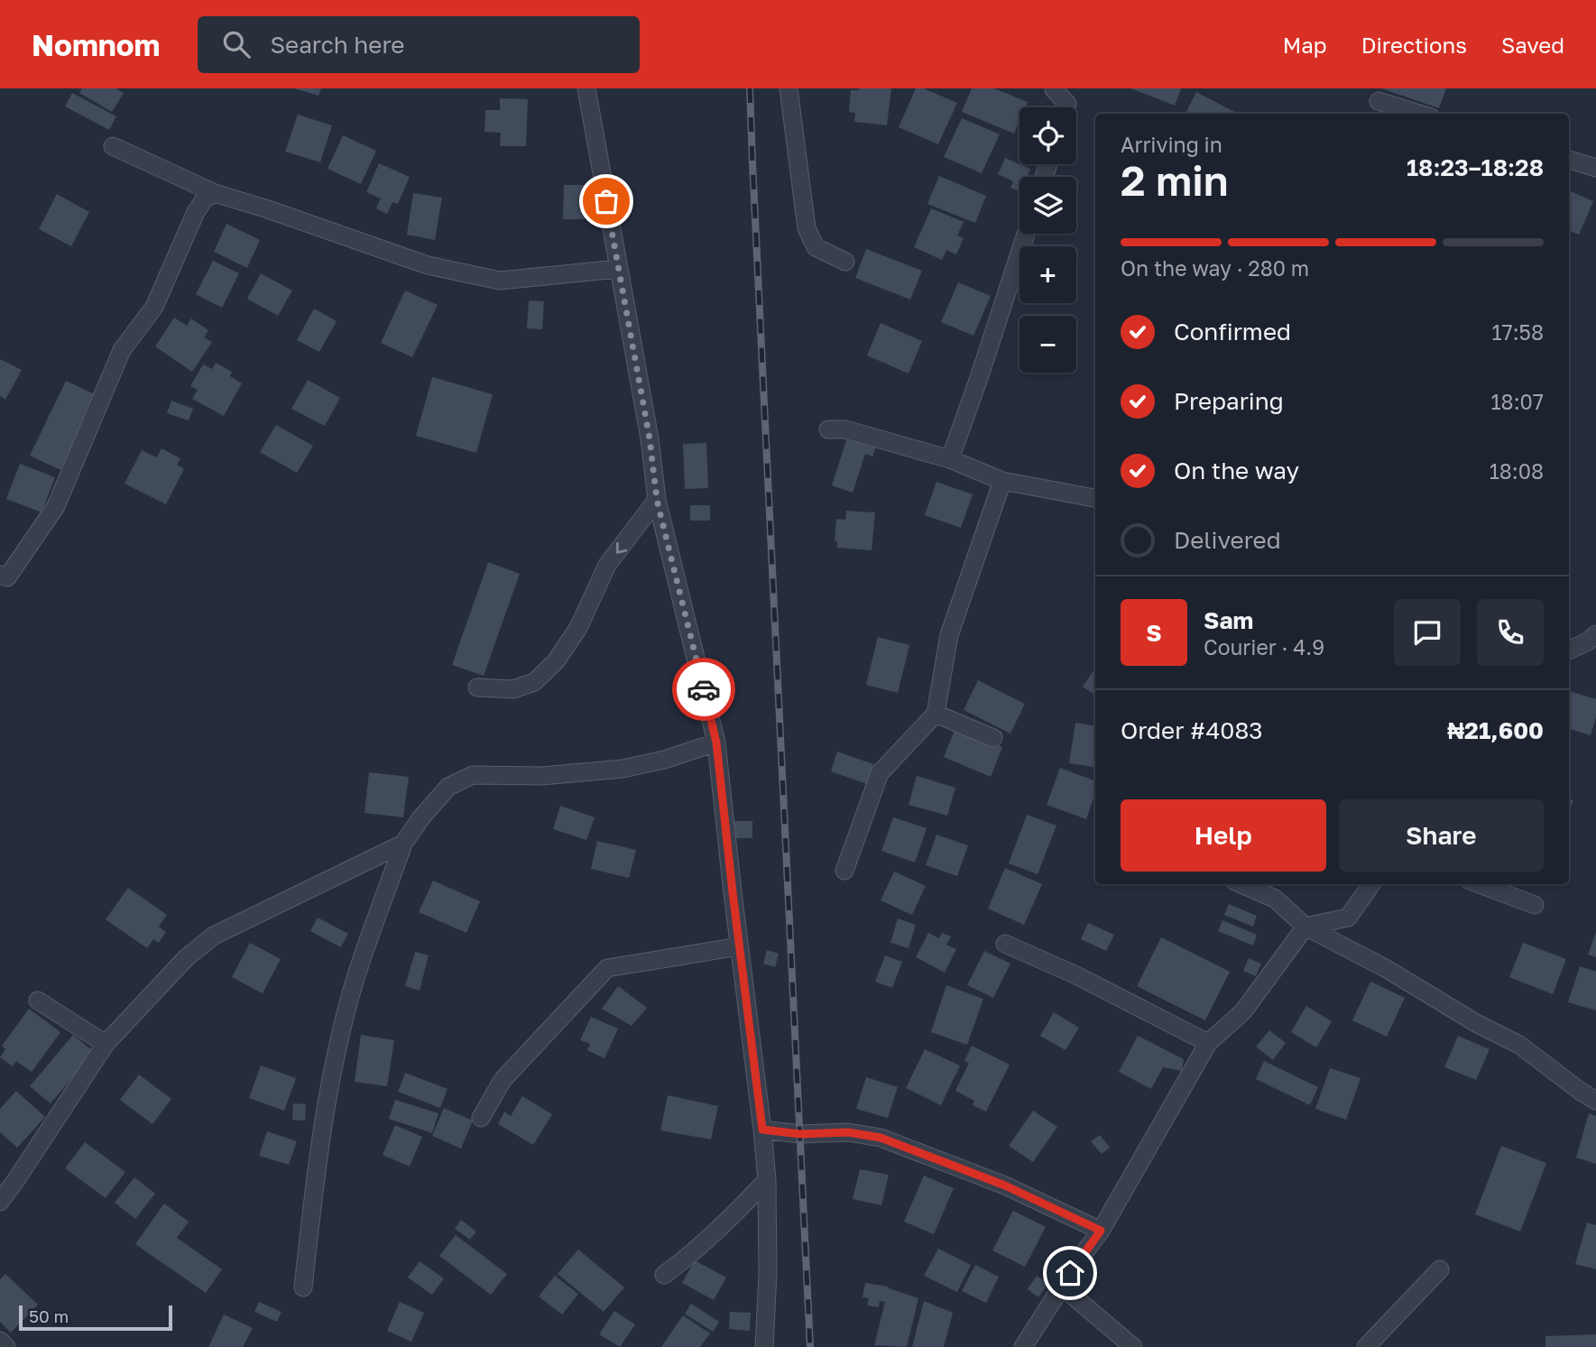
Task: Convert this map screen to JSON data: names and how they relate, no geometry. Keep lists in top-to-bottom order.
{
  "scale_bar": "50 m",
  "page": {
    "header": "Nomnom",
    "search": "Search here",
    "nav": ["Map", "Directions", "Saved"],
    "map_buttons": ["+", "−"],
    "heading": ["2 min", "Arriving in", "18:23–18:28"],
    "panel": [
      "Sam",
      "Courier · 4.9",
      "Order #4083",
      "₦21,600"
    ],
    "bar": "On the way · 280 m",
    "list": [
      ["Confirmed", "17:58"],
      ["Preparing", "18:07"],
      ["On the way", "18:08"],
      "Delivered"
    ],
    "round": "S",
    "buttons": ["Help", "Share"],
    "scale": "50 m"
  }
}
